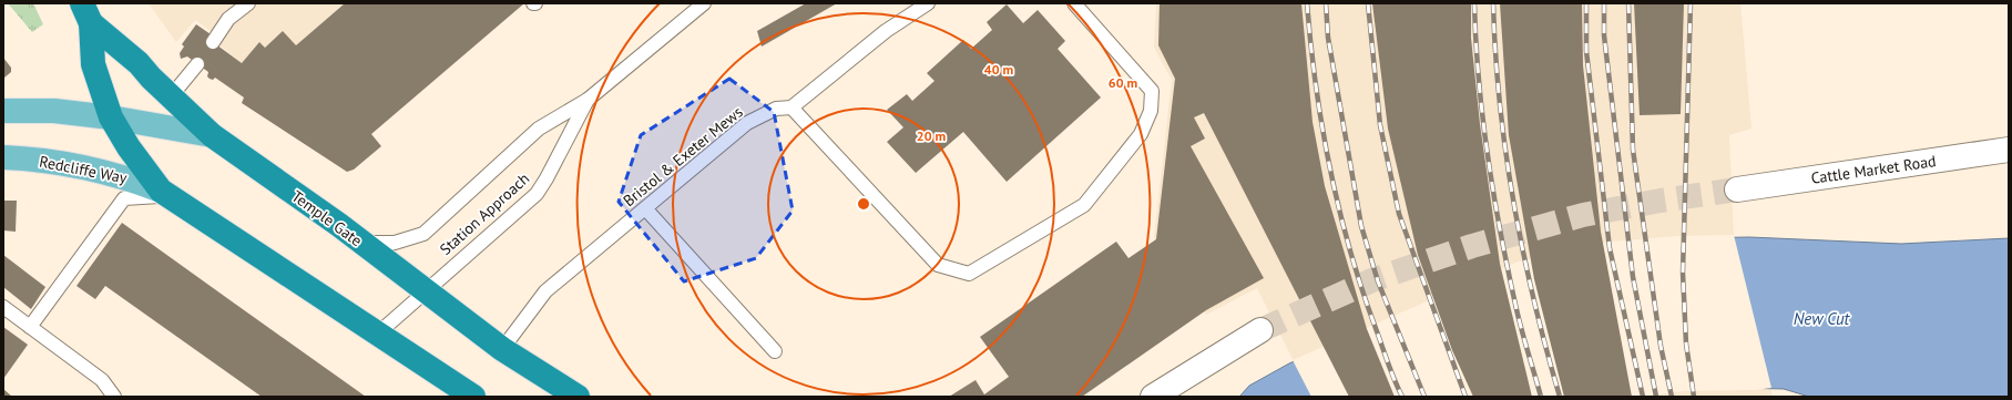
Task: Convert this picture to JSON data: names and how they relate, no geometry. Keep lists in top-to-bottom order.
{
  "streets": {
    "highway": ["Temple Gate"],
    "main road": ["Redcliffe Way"],
    "street": ["Cattle Market Road"],
    "lane": ["Bristol & Exeter Mews", "Station Approach"]
  },
  "crossings": [
    ["Bristol & Exeter Mews", "Temple Gate"],
    ["Redcliffe Way", "Temple Gate"],
    ["Station Approach", "Temple Gate"]
  ],
  "water": ["New Cut"],
  "rings": ["40 m", "60 m", "20 m"]
}
